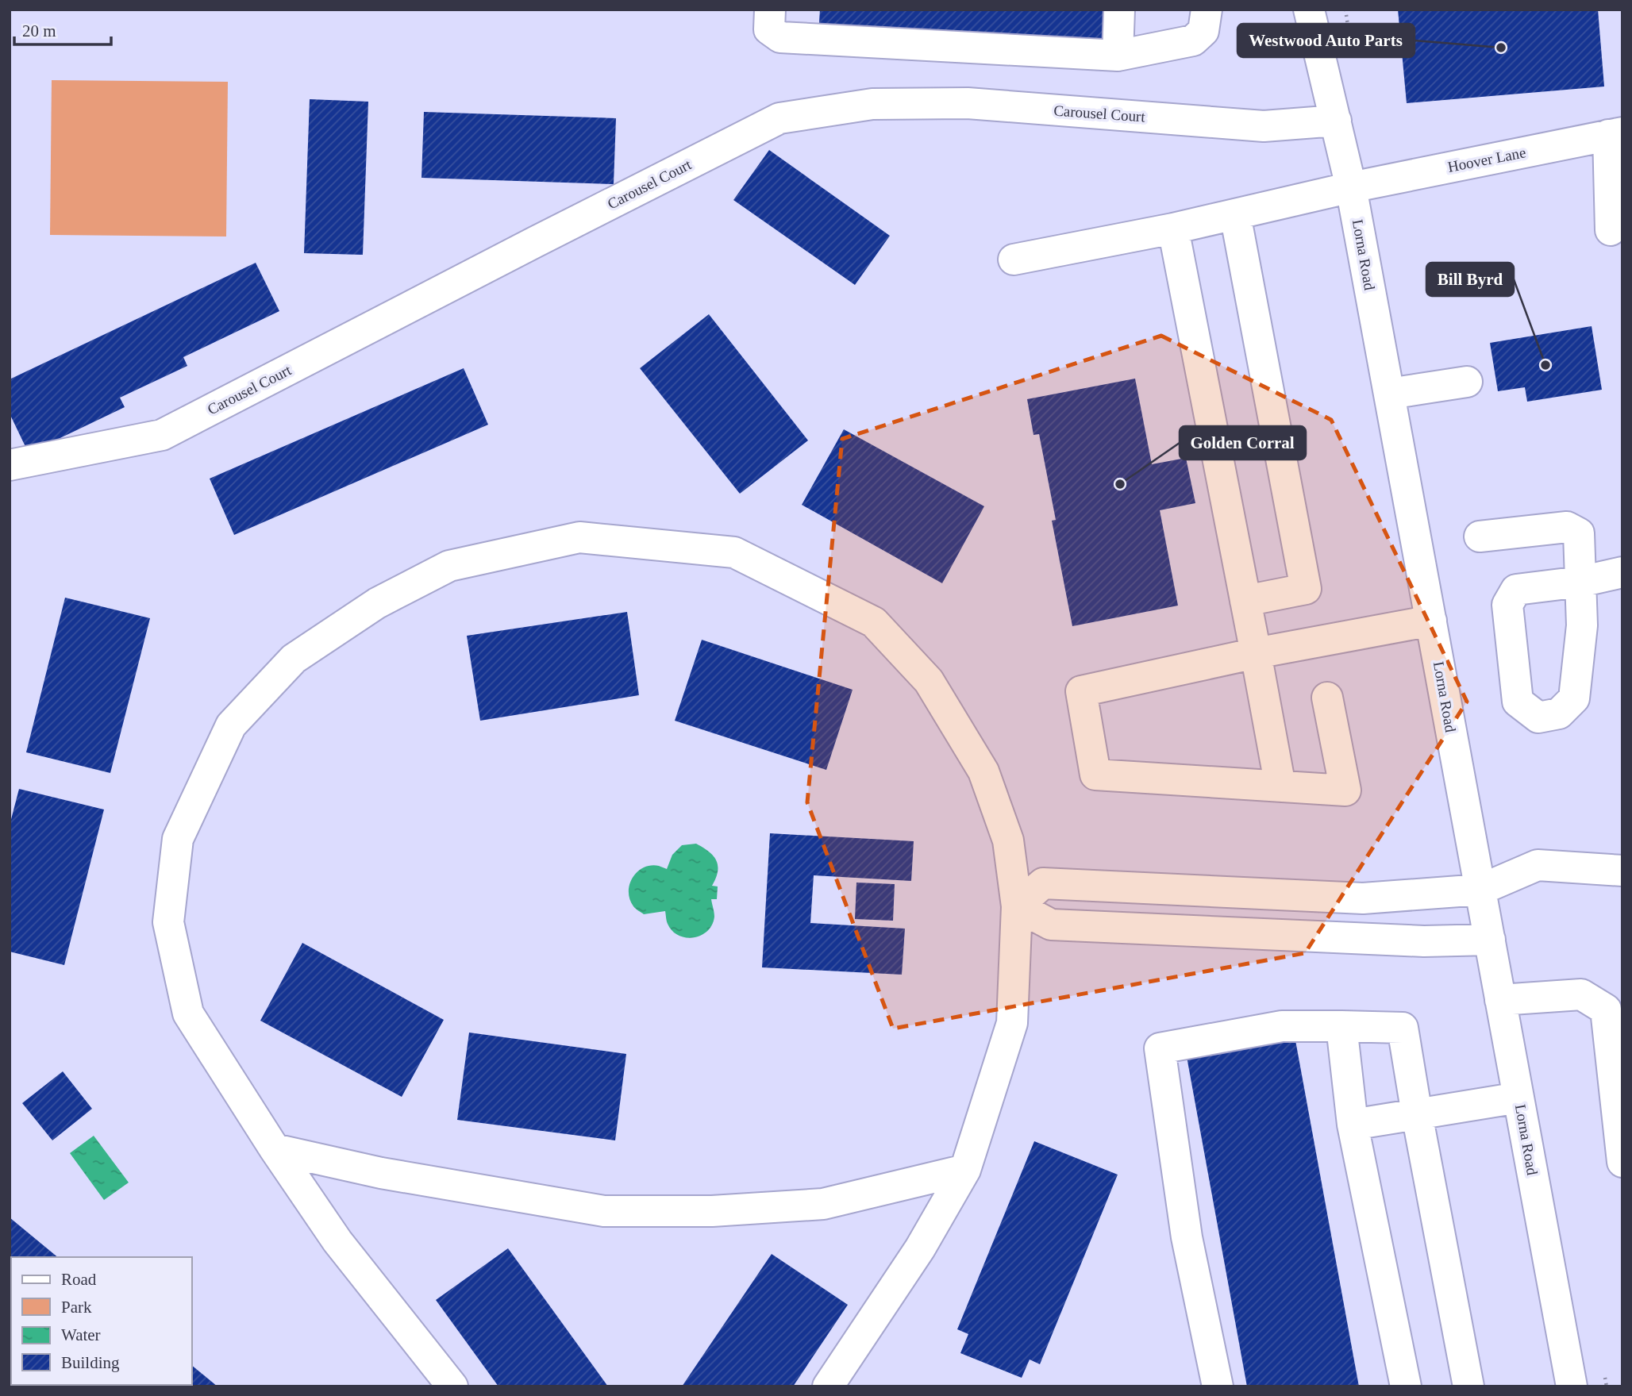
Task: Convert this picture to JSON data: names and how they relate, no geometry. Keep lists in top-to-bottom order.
{
  "streets": {
    "street": ["Carousel Court", "Hoover Lane", "Lorna Road"]
  },
  "crossings": [
    ["Carousel Court", "Lorna Road"],
    ["Hoover Lane", "Lorna Road"]
  ],
  "places": ["Westwood Auto Parts", "Bill Byrd", "Golden Corral"],
  "legend": [
    "Road",
    "Park",
    "Water",
    "Building"
  ],
  "scale_bar": "20 m"
}
